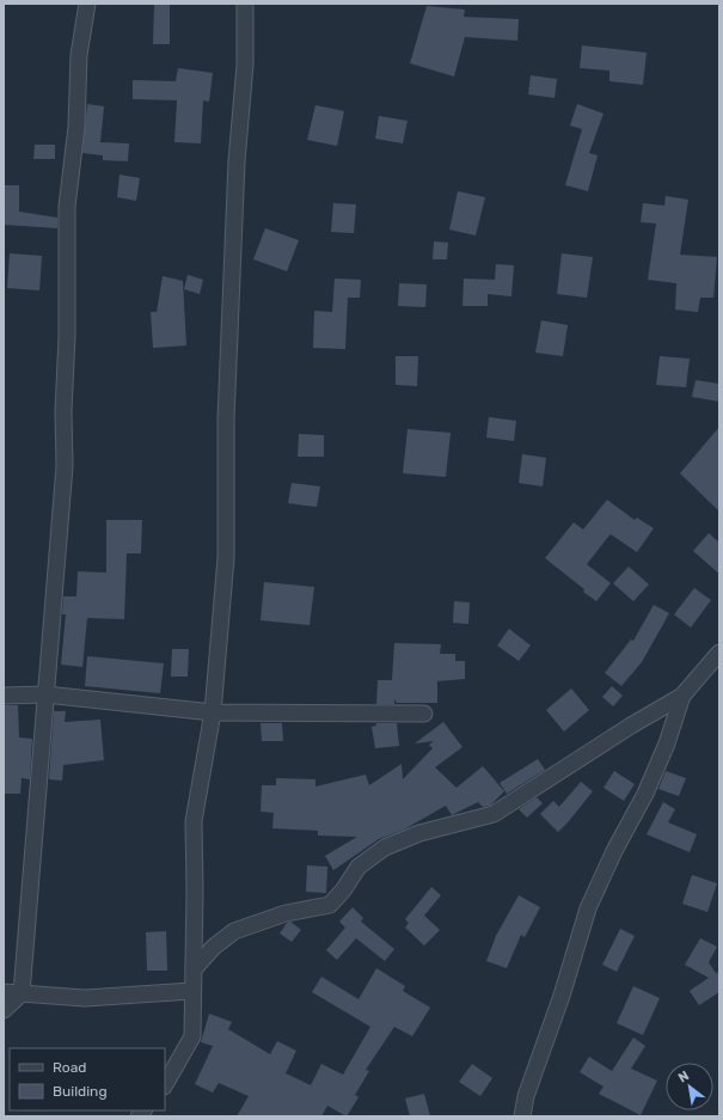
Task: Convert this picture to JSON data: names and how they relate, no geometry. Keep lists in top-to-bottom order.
{
  "legend": ["Road", "Building"],
  "north": "top left"
}
